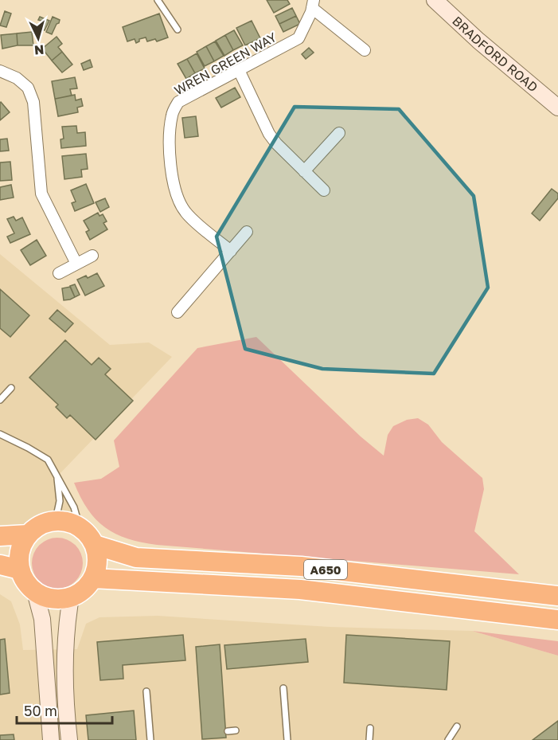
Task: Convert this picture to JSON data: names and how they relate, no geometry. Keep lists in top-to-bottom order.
{
  "streets": {
    "highway": ["A650"],
    "street": ["BRADFORD ROAD", "WREN GREEN WAY"]
  },
  "scale_bar": "50 m",
  "north": "bottom"
}
